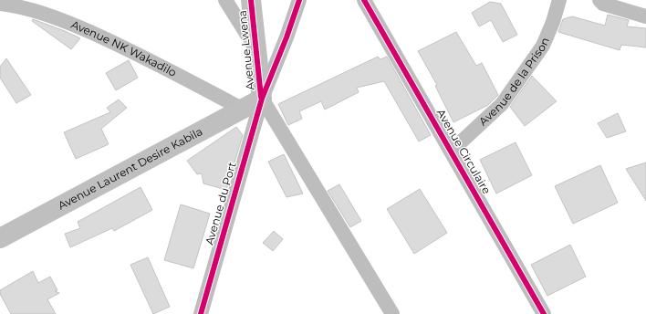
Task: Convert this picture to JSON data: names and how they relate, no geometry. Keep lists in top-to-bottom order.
{
  "streets": {
    "main road": ["Avenue Lwena", "Avenue Laurent Desire Kabila"],
    "street": [
      "Avenue NK Wakadilo",
      "Avenue de la Prison",
      "Avenue Circulaire",
      "Avenue du Port"
    ]
  },
  "crossings": [
    ["Avenue NK Wakadilo", "Avenue Laurent Desire Kabila"],
    ["Avenue Lwena", "Avenue Laurent Desire Kabila"],
    ["Avenue Lwena", "Avenue du Port"],
    ["Avenue de la Prison", "Avenue Circulaire"],
    ["Avenue Laurent Desire Kabila", "Avenue du Port"]
  ]
}
